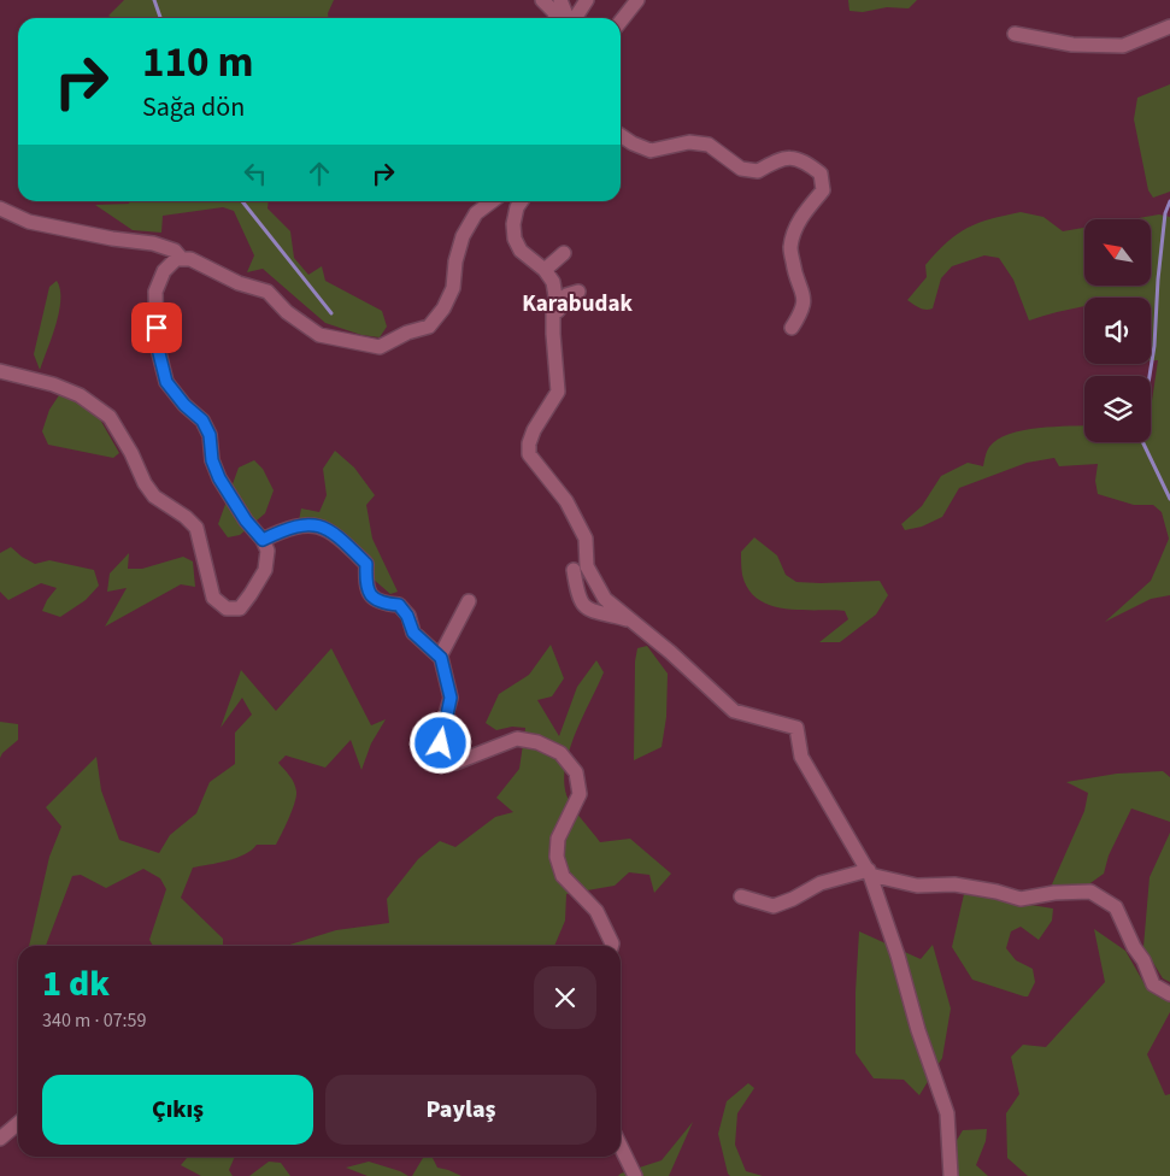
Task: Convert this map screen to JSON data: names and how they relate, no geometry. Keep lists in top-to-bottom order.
{
  "districts": ["Karabudak"],
  "north": "top left",
  "page": {
    "turn": ["110 m", "Sağa dön"],
    "heading": ["1 dk", "340 m · 07:59"],
    "buttons": ["Çıkış", "Paylaş"]
  }
}
